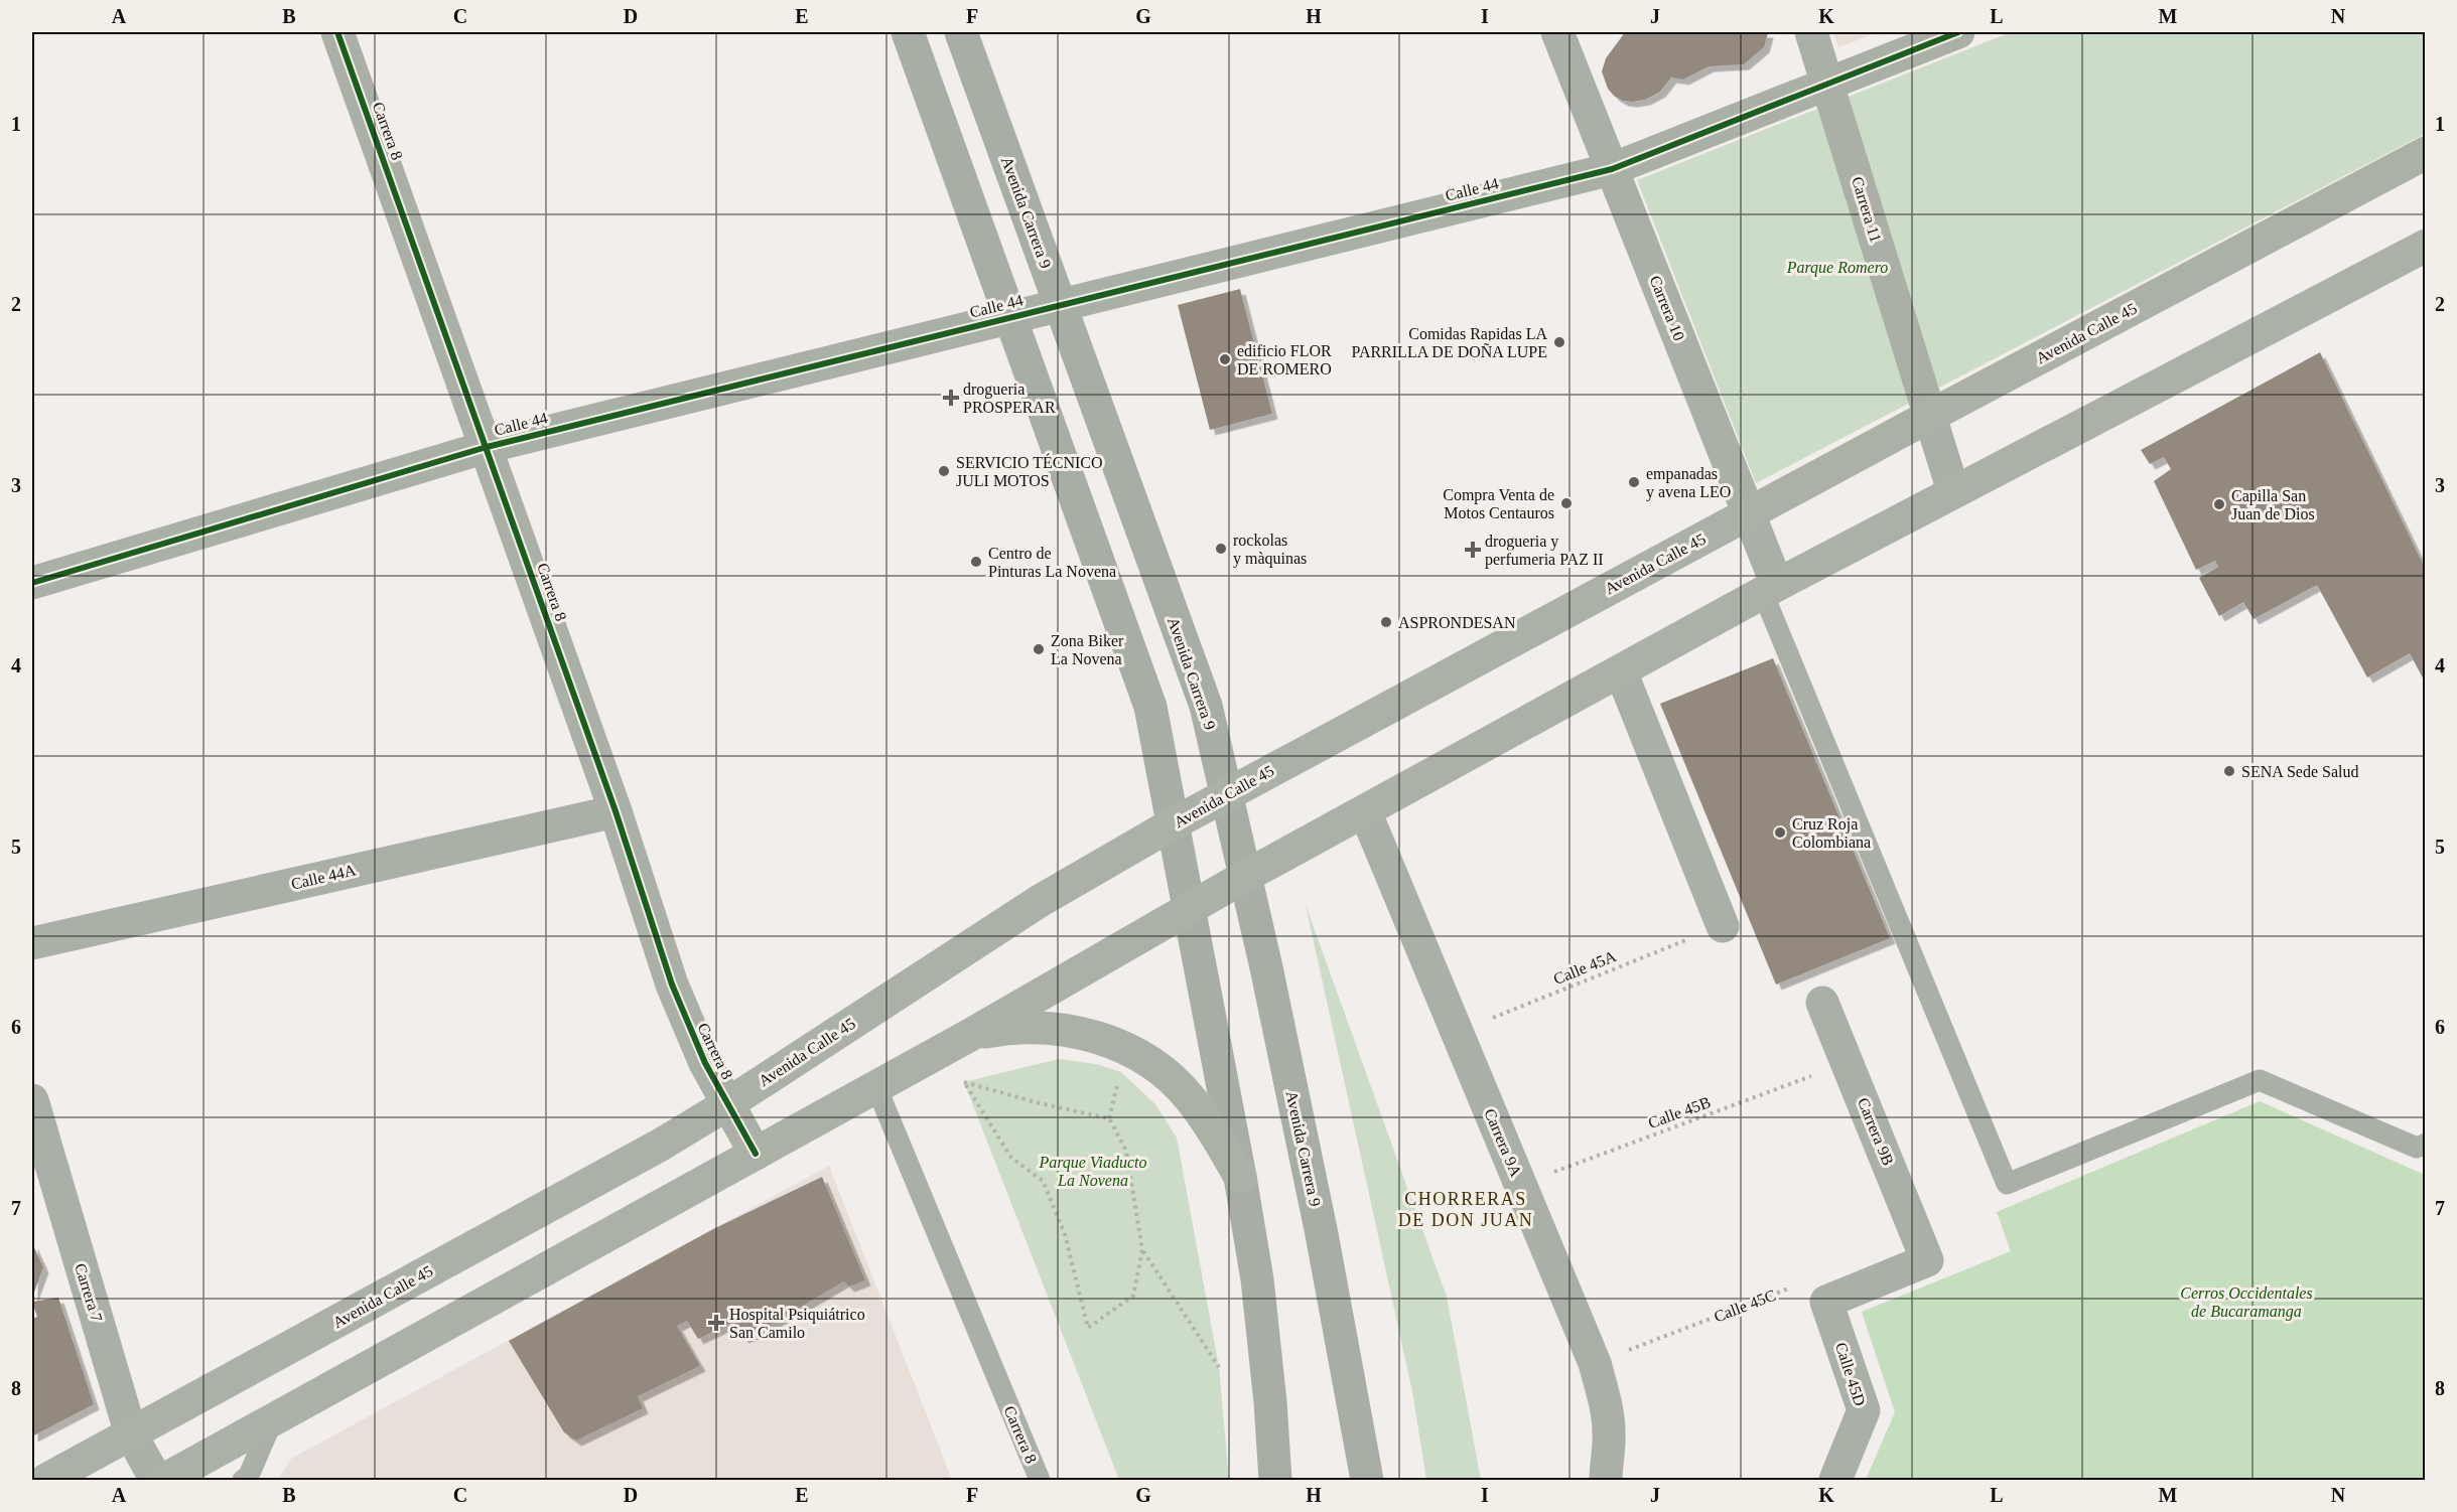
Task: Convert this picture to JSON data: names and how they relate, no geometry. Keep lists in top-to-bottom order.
{
  "streets": {
    "main road": ["Avenida Carrera 9", "Avenida Calle 45"],
    "street": [
      "Carrera 8",
      "Calle 44",
      "Carrera 11",
      "Carrera 10",
      "Calle 44A",
      "Carrera 9B",
      "Carrera 9A",
      "Carrera 7",
      "Calle 45D"
    ],
    "path": ["Calle 45A", "Calle 45B", "Calle 45C"]
  },
  "crossings": [
    ["Carrera 8", "Calle 44"],
    ["Carrera 8", "Avenida Calle 45"],
    ["Carrera 8", "Calle 44A"],
    ["Calle 44", "Carrera 11"],
    ["Calle 44", "Avenida Carrera 9"],
    ["Calle 44", "Carrera 10"],
    ["Carrera 11", "Avenida Calle 45"],
    ["Avenida Carrera 9", "Avenida Calle 45"],
    ["Carrera 10", "Avenida Calle 45"],
    ["Avenida Calle 45", "Carrera 7"],
    ["Calle 45A", "Carrera 9A"],
    ["Calle 45B", "Carrera 9B"],
    ["Calle 45B", "Carrera 9A"],
    ["Carrera 9B", "Calle 45C"],
    ["Carrera 9B", "Calle 45D"],
    ["Carrera 9A", "Calle 45C"],
    ["Calle 45C", "Calle 45D"]
  ],
  "districts": ["CHORRERAS DE DON JUAN"],
  "parks": ["Parque Romero", "Parque Viaducto La Novena", "Cerros Occidentales de Bucaramanga"],
  "places": {
    "other": [
      "Comidas Rapidas LA PARRILLA DE DOÑA LUPE",
      "edificio FLOR DE ROMERO",
      "SERVICIO TÉCNICO JULI MOTOS",
      "empanadas y avena LEO",
      "Compra Venta de Motos Centauros",
      "Capilla San Juan de Dios",
      "rockolas y màquinas",
      "Centro de Pinturas La Novena",
      "ASPRONDESAN",
      "Zona Biker La Novena",
      "SENA Sede Salud",
      "Cruz Roja Colombiana"
    ],
    "health": ["drogueria PROSPERAR", "drogueria y perfumeria PAZ II", "Hospital Psiquiátrico San Camilo"]
  },
  "grid": {
    "columns": [
      "A",
      "B",
      "C",
      "D",
      "E",
      "F",
      "G",
      "H",
      "I",
      "J",
      "K",
      "L",
      "M",
      "N"
    ],
    "rows": [
      "1",
      "2",
      "3",
      "4",
      "5",
      "6",
      "7",
      "8"
    ]
  }
}
